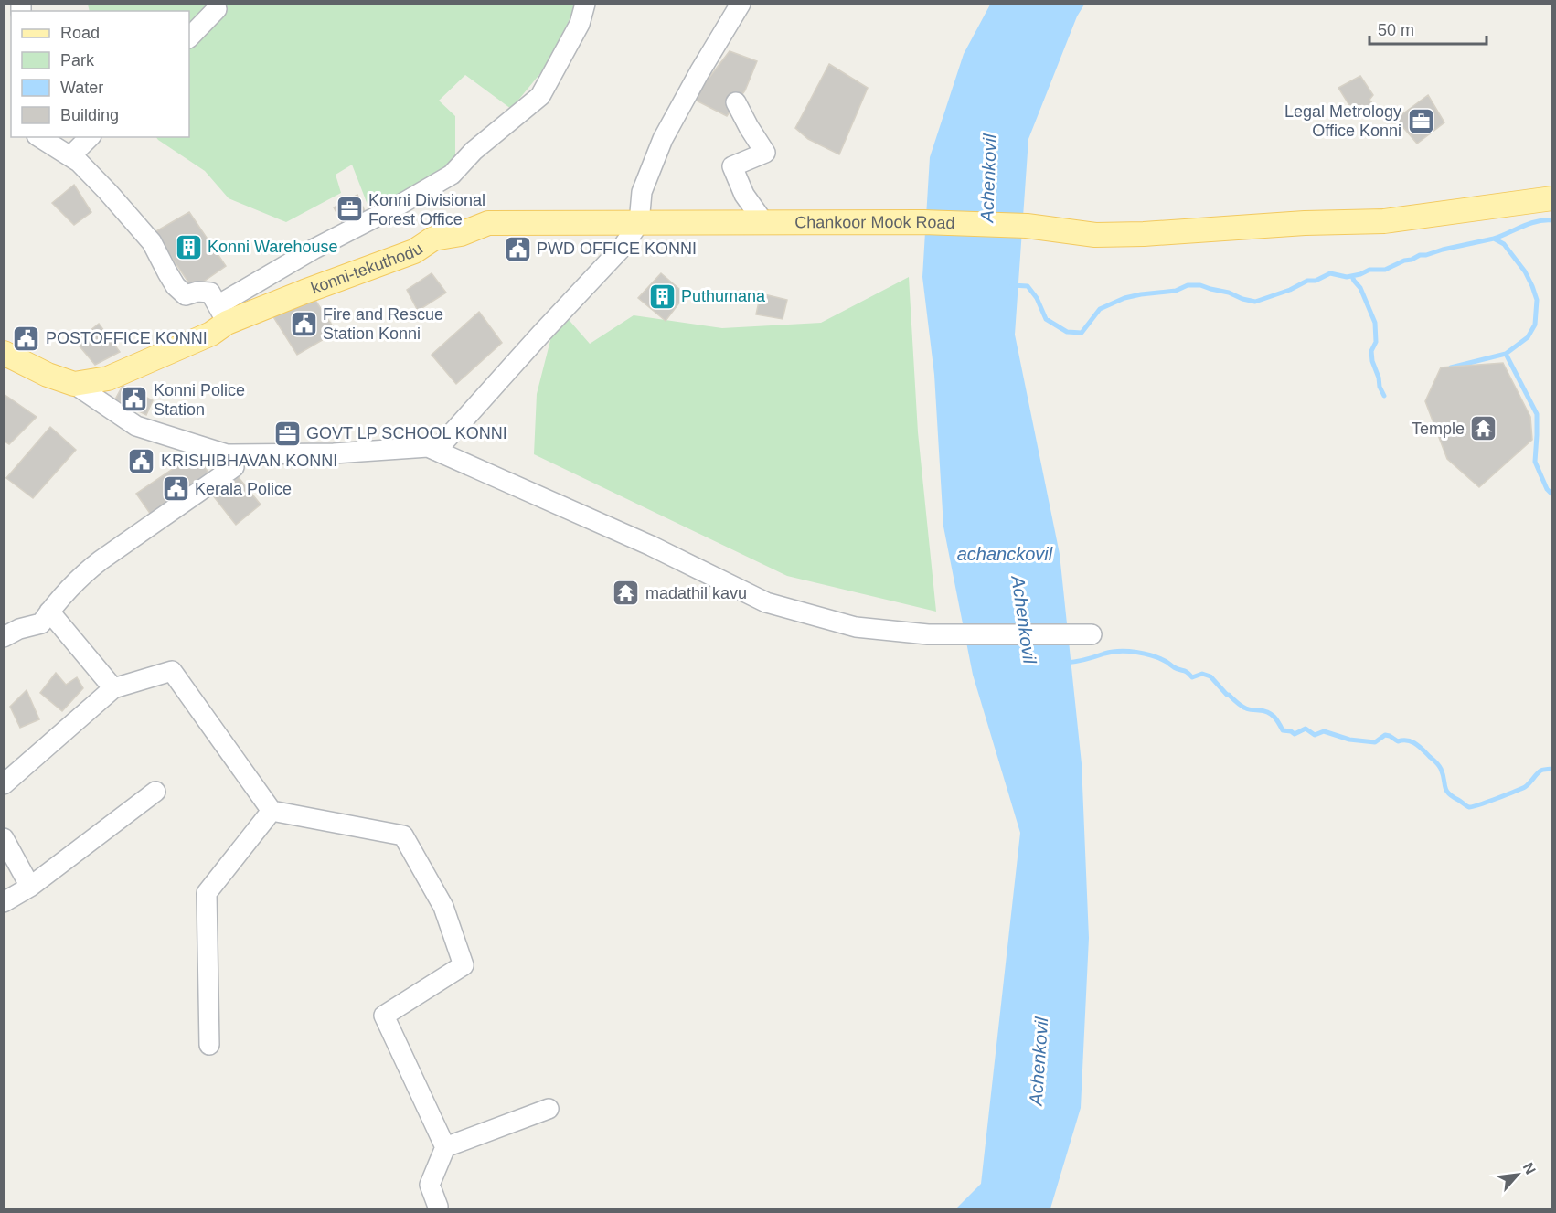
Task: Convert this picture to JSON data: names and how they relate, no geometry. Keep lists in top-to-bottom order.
{
  "streets": {
    "main road": ["Chankoor Mook Road", "konni-tekuthodu"]
  },
  "crossings": [
    ["Chankoor Mook Road", "konni-tekuthodu"]
  ],
  "water": ["Achenkovil", "achanckovil"],
  "places": {
    "office": ["Legal Metrology Office Konni", "Konni Divisional Forest Office", "GOVT LP SCHOOL KONNI"],
    "building": ["Konni Warehouse", "Puthumana"],
    "public building": [
      "PWD OFFICE KONNI",
      "Fire and Rescue Station Konni",
      "POSTOFFICE KONNI",
      "Konni Police Station",
      "KRISHIBHAVAN KONNI",
      "Kerala Police"
    ],
    "temple": ["Temple", "madathil kavu"]
  },
  "legend": [
    "Road",
    "Park",
    "Water",
    "Building"
  ],
  "scale_bar": "50 m",
  "north": "top right"
}
